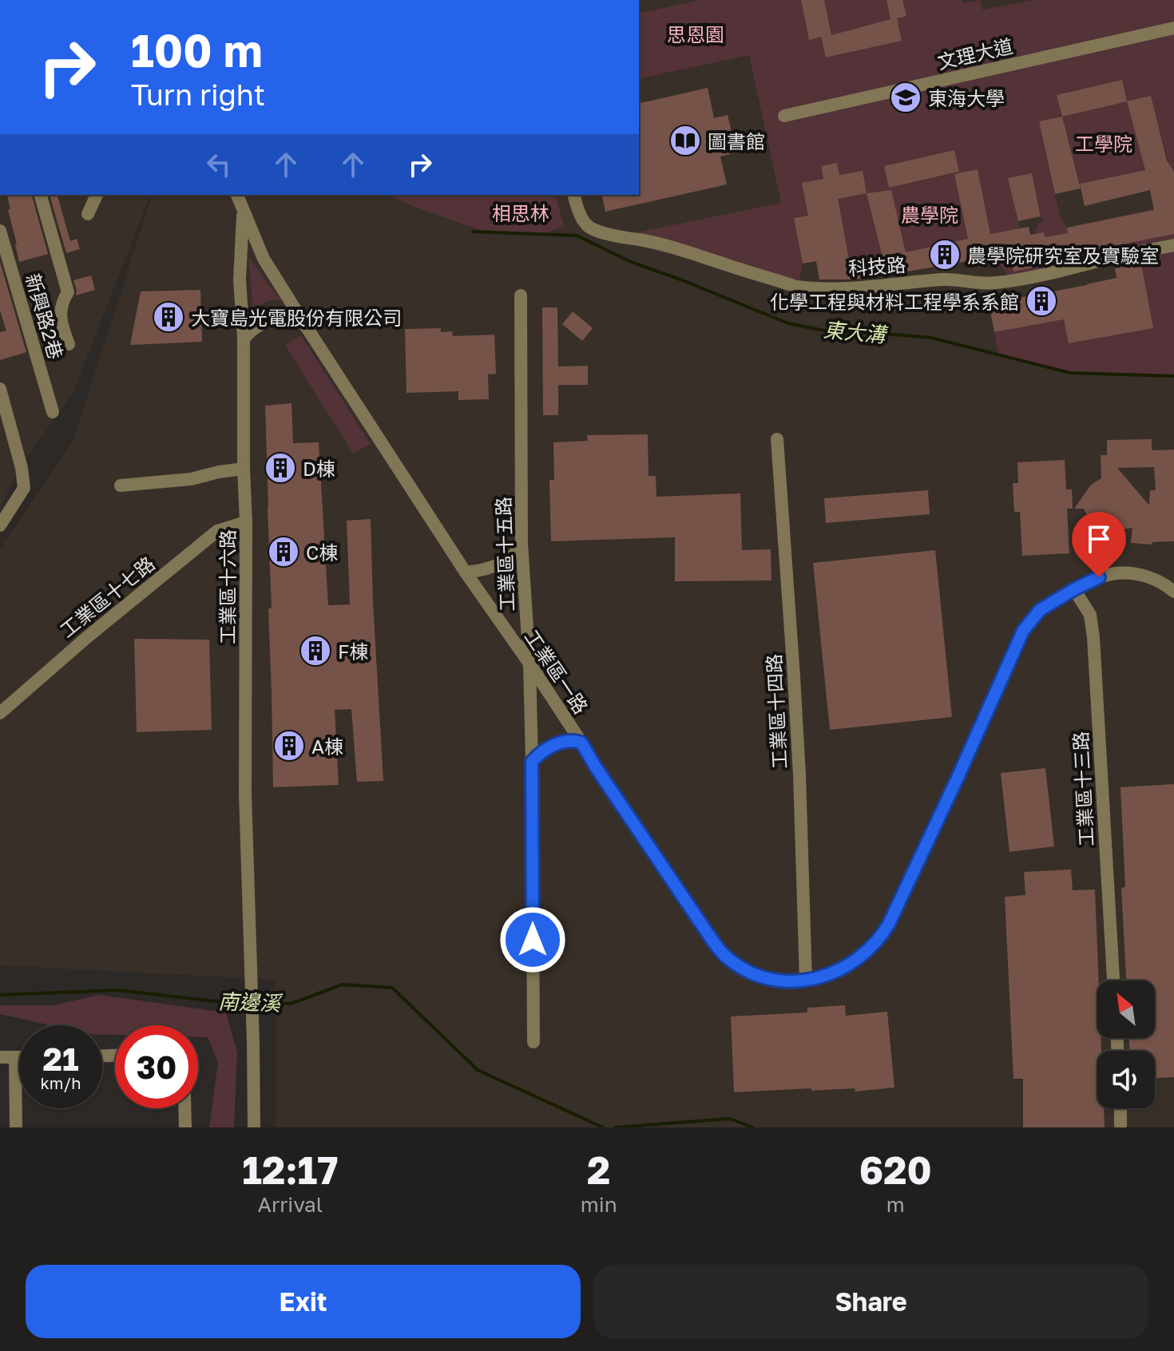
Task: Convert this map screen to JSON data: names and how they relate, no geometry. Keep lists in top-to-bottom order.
{
  "streets": {
    "street": [
      "文理大道",
      "科技路",
      "新興路2巷",
      "工業區十五路",
      "工業區十六路",
      "工業區十七路",
      "工業區一路",
      "工業區十四路",
      "工業區十三路"
    ]
  },
  "crossings": [
    ["工業區十五路", "工業區一路"],
    ["工業區十六路", "工業區十七路"],
    ["工業區十六路", "工業區一路"],
    ["工業區一路", "工業區十四路"],
    ["工業區一路", "工業區十三路"]
  ],
  "water": ["東大溝", "南邊溪"],
  "parks": [
    "思恩園",
    "工學院",
    "相思林",
    "農學院"
  ],
  "places": {
    "school or university": ["東海大學"],
    "library": ["圖書館"],
    "building": [
      "農學院研究室及實驗室",
      "化學工程與材料工程學系系館",
      "大寶島光電股份有限公司",
      "D棟",
      "C棟",
      "F棟",
      "A棟"
    ]
  },
  "north": "top left",
  "page": {
    "turn": ["100 m", "Turn right"],
    "speed": "21 km/h",
    "limit": "30",
    "eta": [
      "12:17",
      "Arrival",
      "2",
      "min",
      "620",
      "m"
    ],
    "buttons": ["Exit", "Share"]
  }
}
